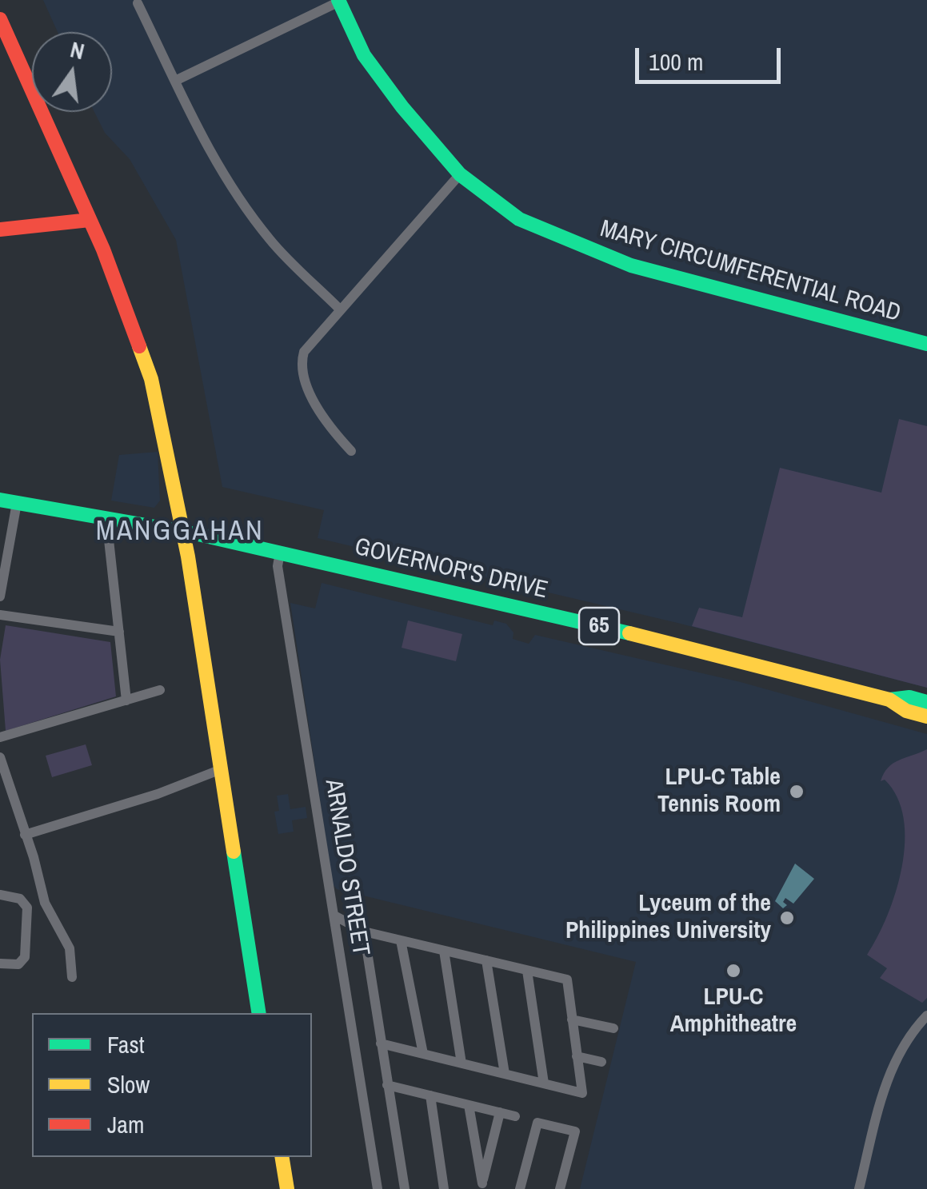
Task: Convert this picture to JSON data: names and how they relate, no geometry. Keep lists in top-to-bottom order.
{
  "streets": {
    "main road": ["MARY CIRCUMFERENTIAL ROAD", "GOVERNOR'S DRIVE", "65"],
    "street": ["ARNALDO STREET"]
  },
  "crossings": [
    ["GOVERNOR'S DRIVE", "ARNALDO STREET"]
  ],
  "districts": ["MANGGAHAN"],
  "places": ["LPU-C Table Tennis Room", "Lyceum of the Philippines University", "LPU-C Amphitheatre"],
  "legend": ["Fast", "Slow", "Jam"],
  "scale_bar": "100 m",
  "north": "top"
}
